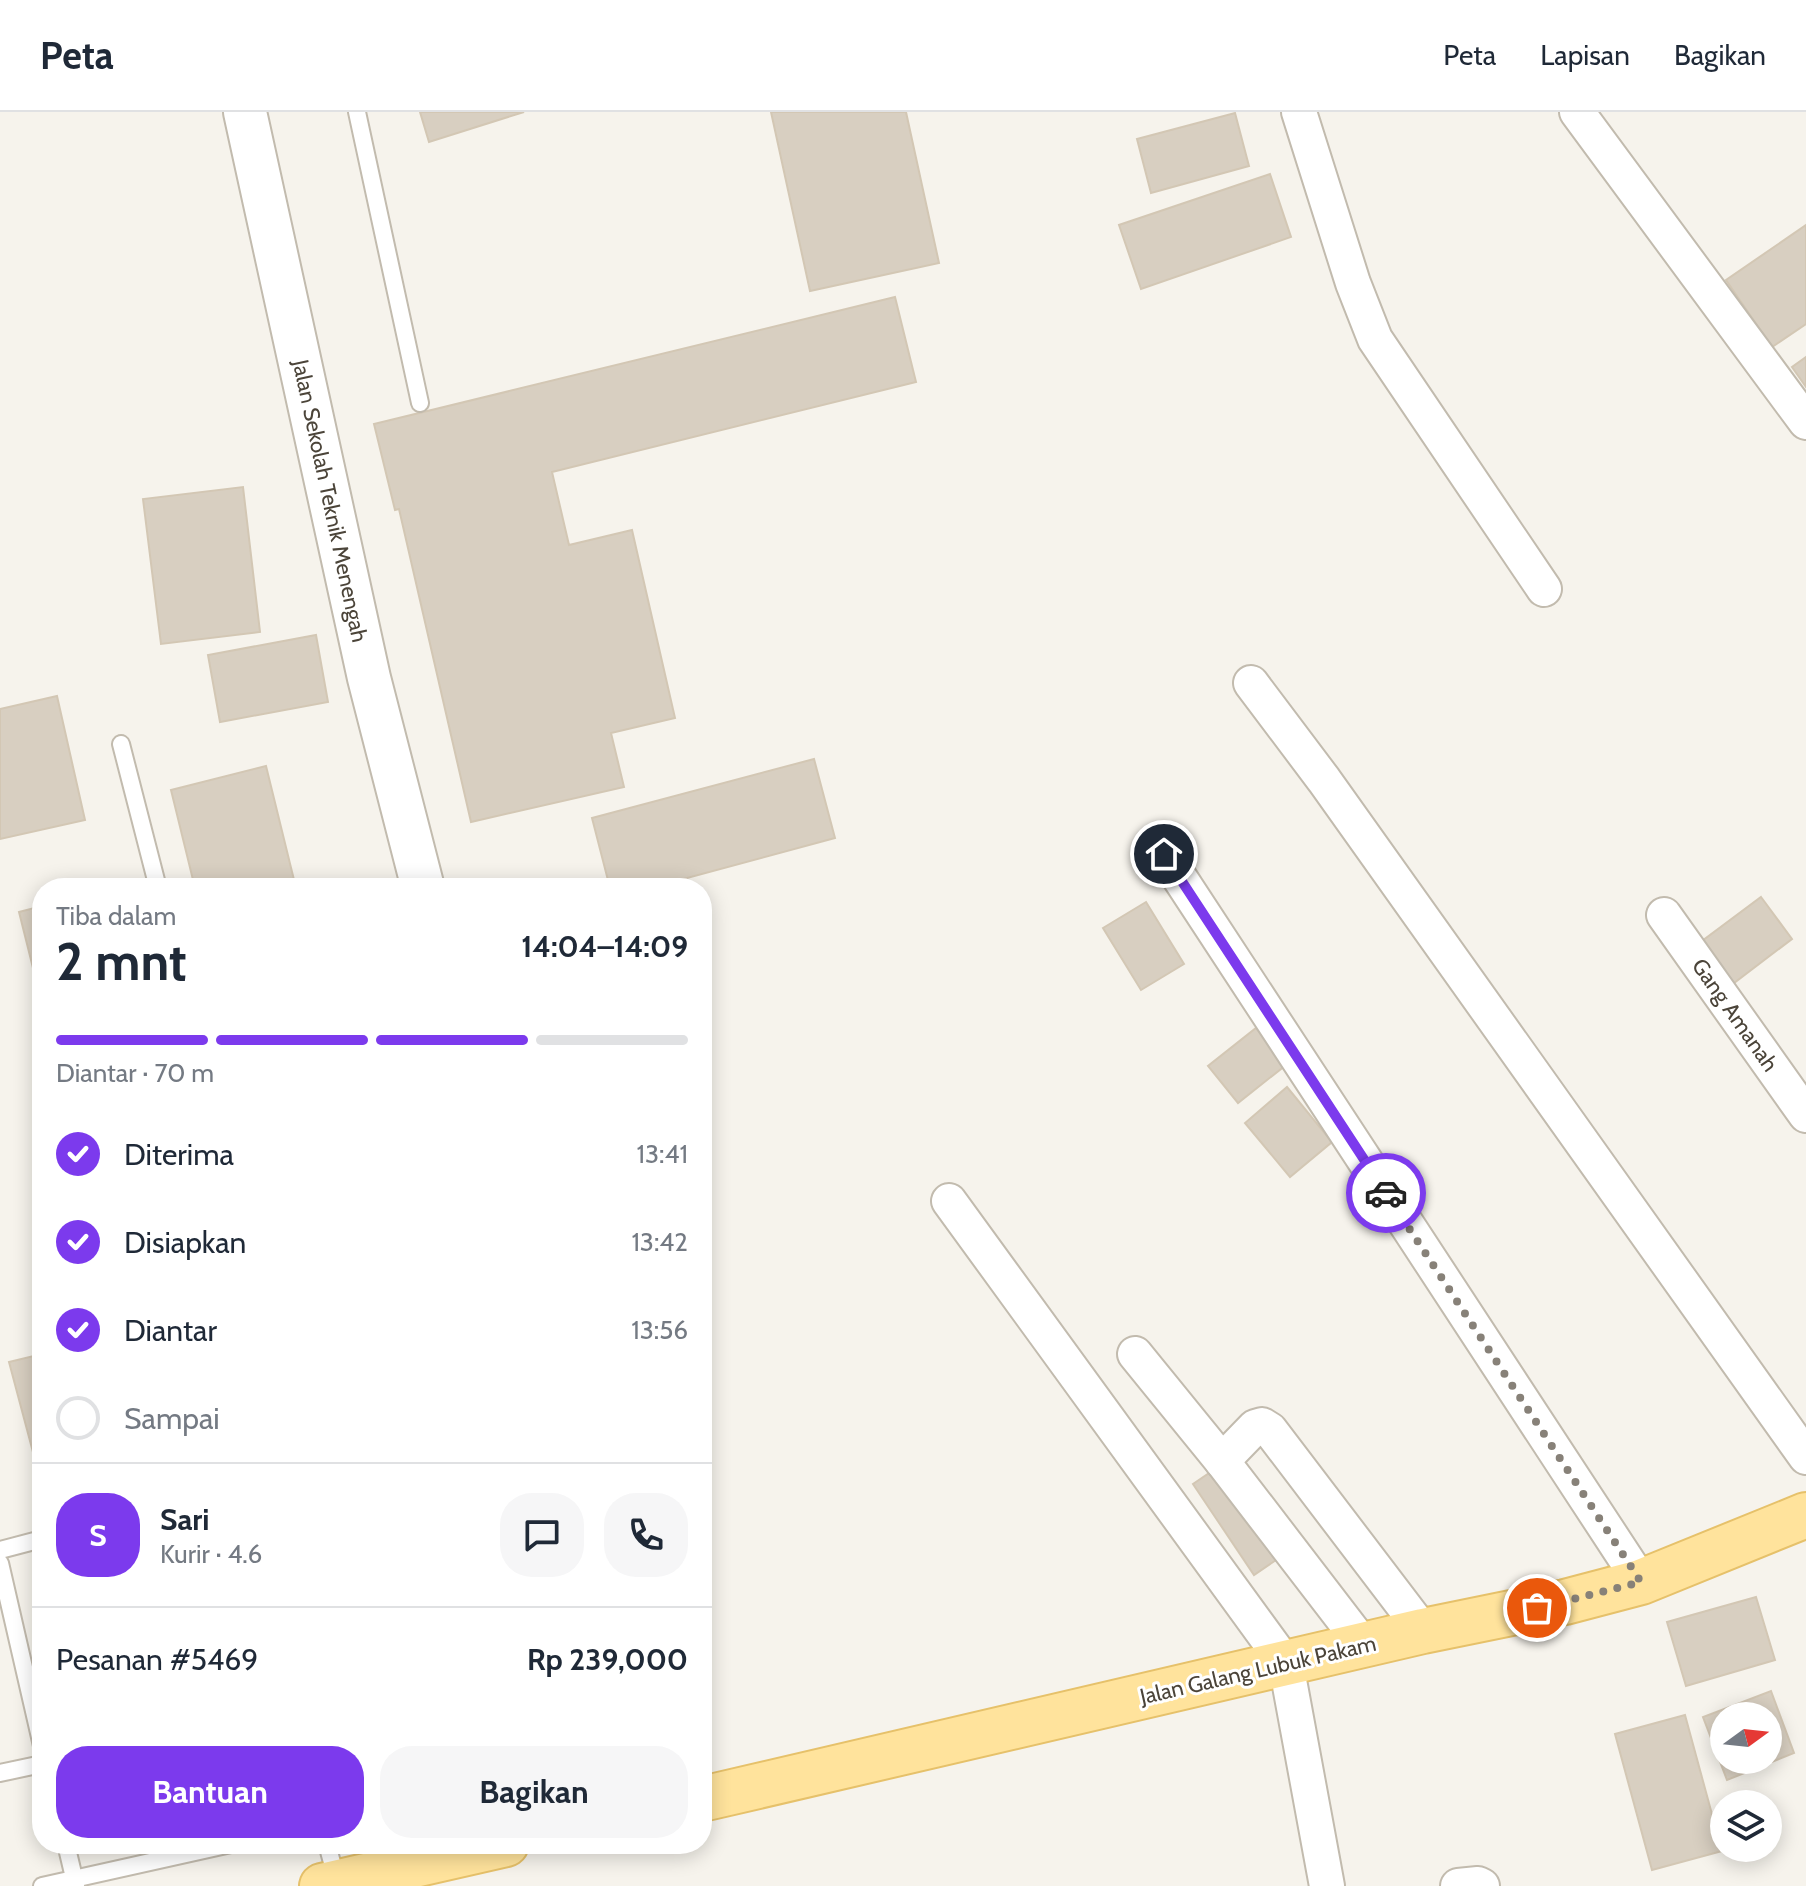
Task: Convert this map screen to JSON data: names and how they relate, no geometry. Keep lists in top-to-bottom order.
{
  "streets": {
    "main road": ["Jalan Galang Lubuk Pakam"],
    "street": ["Jalan Sekolah Teknik Menengah", "Gang Amanah"]
  },
  "north": "right",
  "page": {
    "header": "Peta",
    "nav": ["Peta", "Lapisan", "Bagikan"],
    "heading": ["2 mnt", "Tiba dalam", "14:04–14:09"],
    "panel": [
      "Sari",
      "Kurir · 4.6",
      "Pesanan #5469",
      "Rp 239,000"
    ],
    "bar": "Diantar · 70 m",
    "list": [
      ["Diterima", "13:41"],
      ["Disiapkan", "13:42"],
      ["Diantar", "13:56"],
      "Sampai"
    ],
    "round": "S",
    "buttons": ["Bantuan", "Bagikan"]
  }
}
